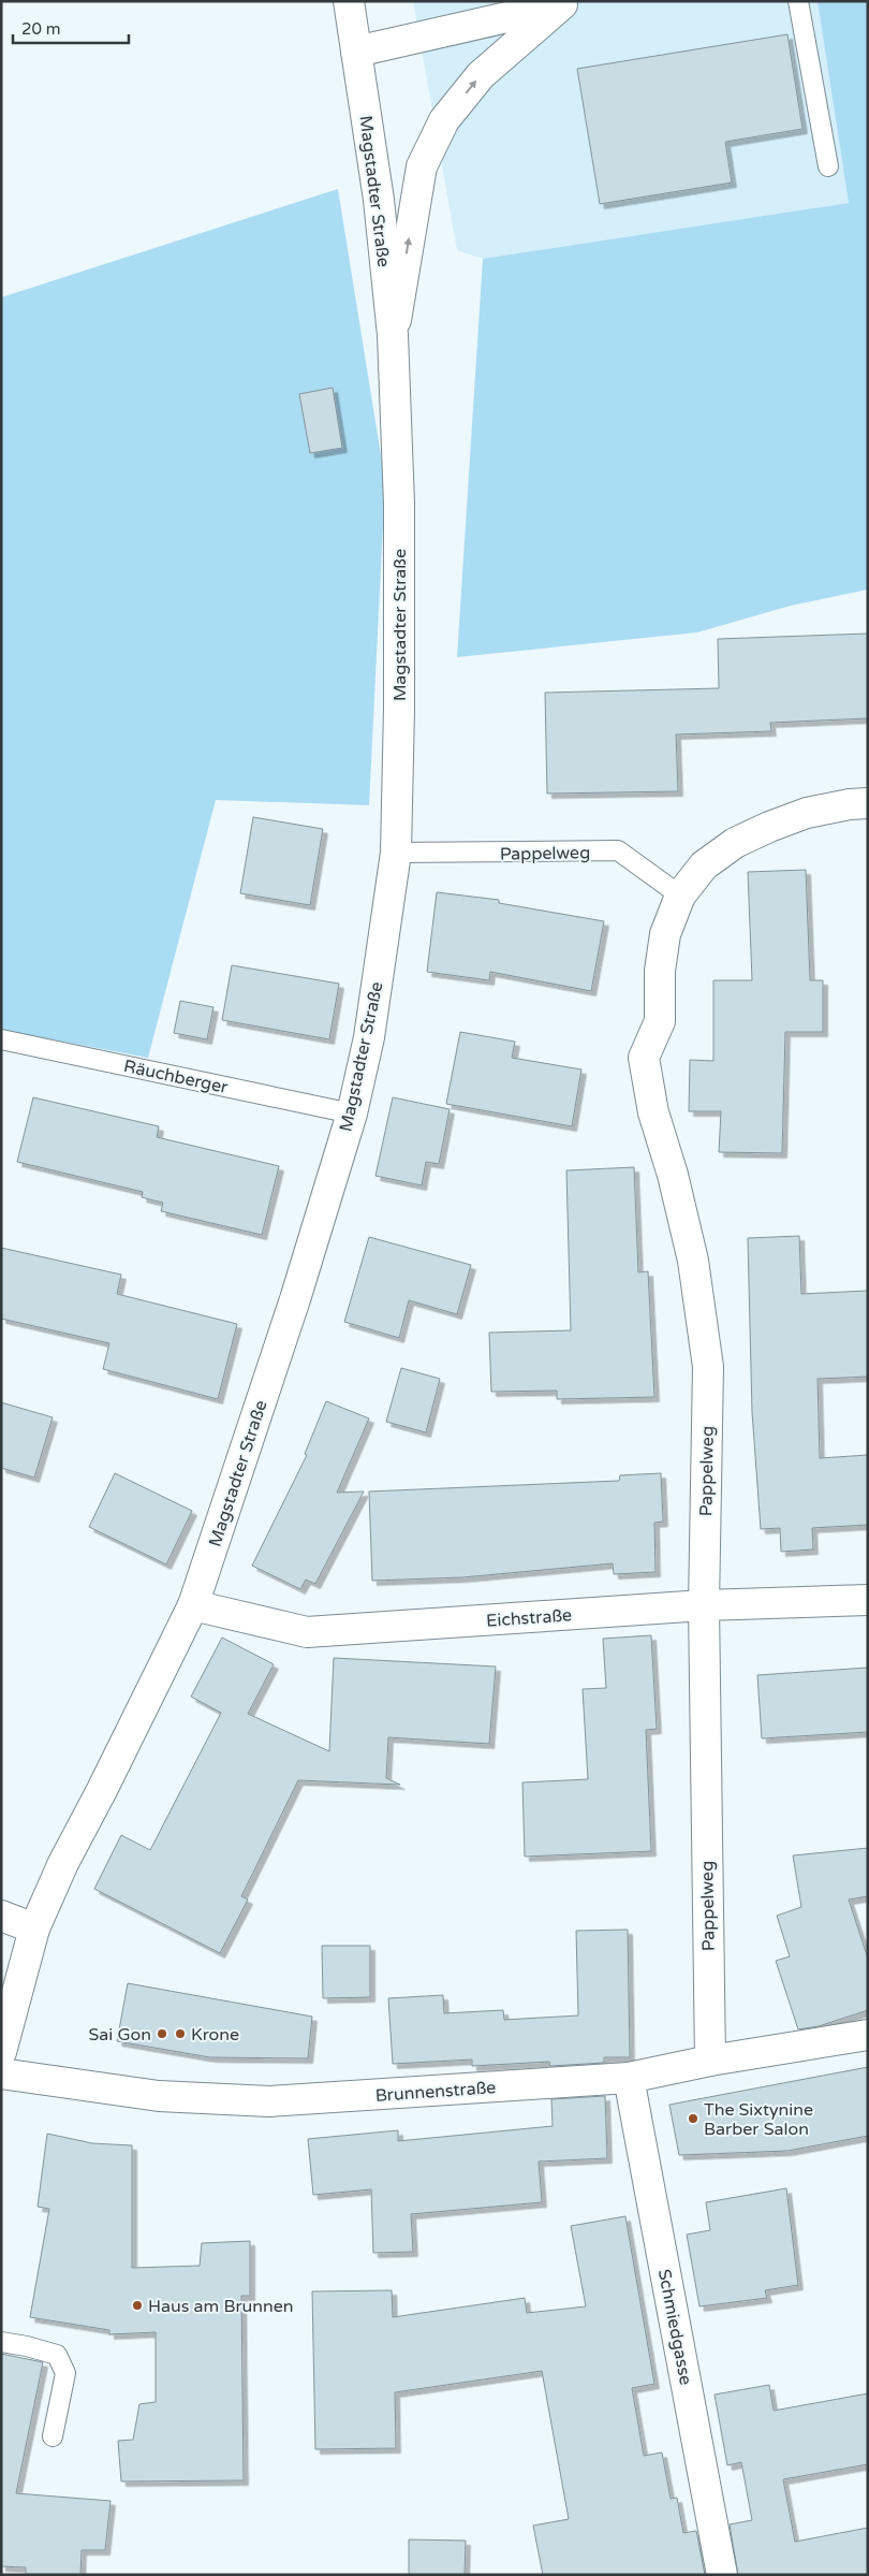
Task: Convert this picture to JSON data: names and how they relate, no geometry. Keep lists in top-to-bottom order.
{
  "streets": {
    "street": [
      "Magstadter Straße",
      "Pappelweg",
      "Eichstraße",
      "Brunnenstraße",
      "Schmiedgasse"
    ],
    "lane": ["Räuchberger"]
  },
  "crossings": [
    ["Magstadter Straße", "Pappelweg"],
    ["Magstadter Straße", "Räuchberger"],
    ["Magstadter Straße", "Eichstraße"],
    ["Pappelweg", "Eichstraße"],
    ["Pappelweg", "Brunnenstraße"],
    ["Brunnenstraße", "Schmiedgasse"]
  ],
  "places": [
    "Sai Gon",
    "Krone",
    "The Sixtynine Barber Salon",
    "Haus am Brunnen"
  ],
  "scale_bar": "20 m"
}
